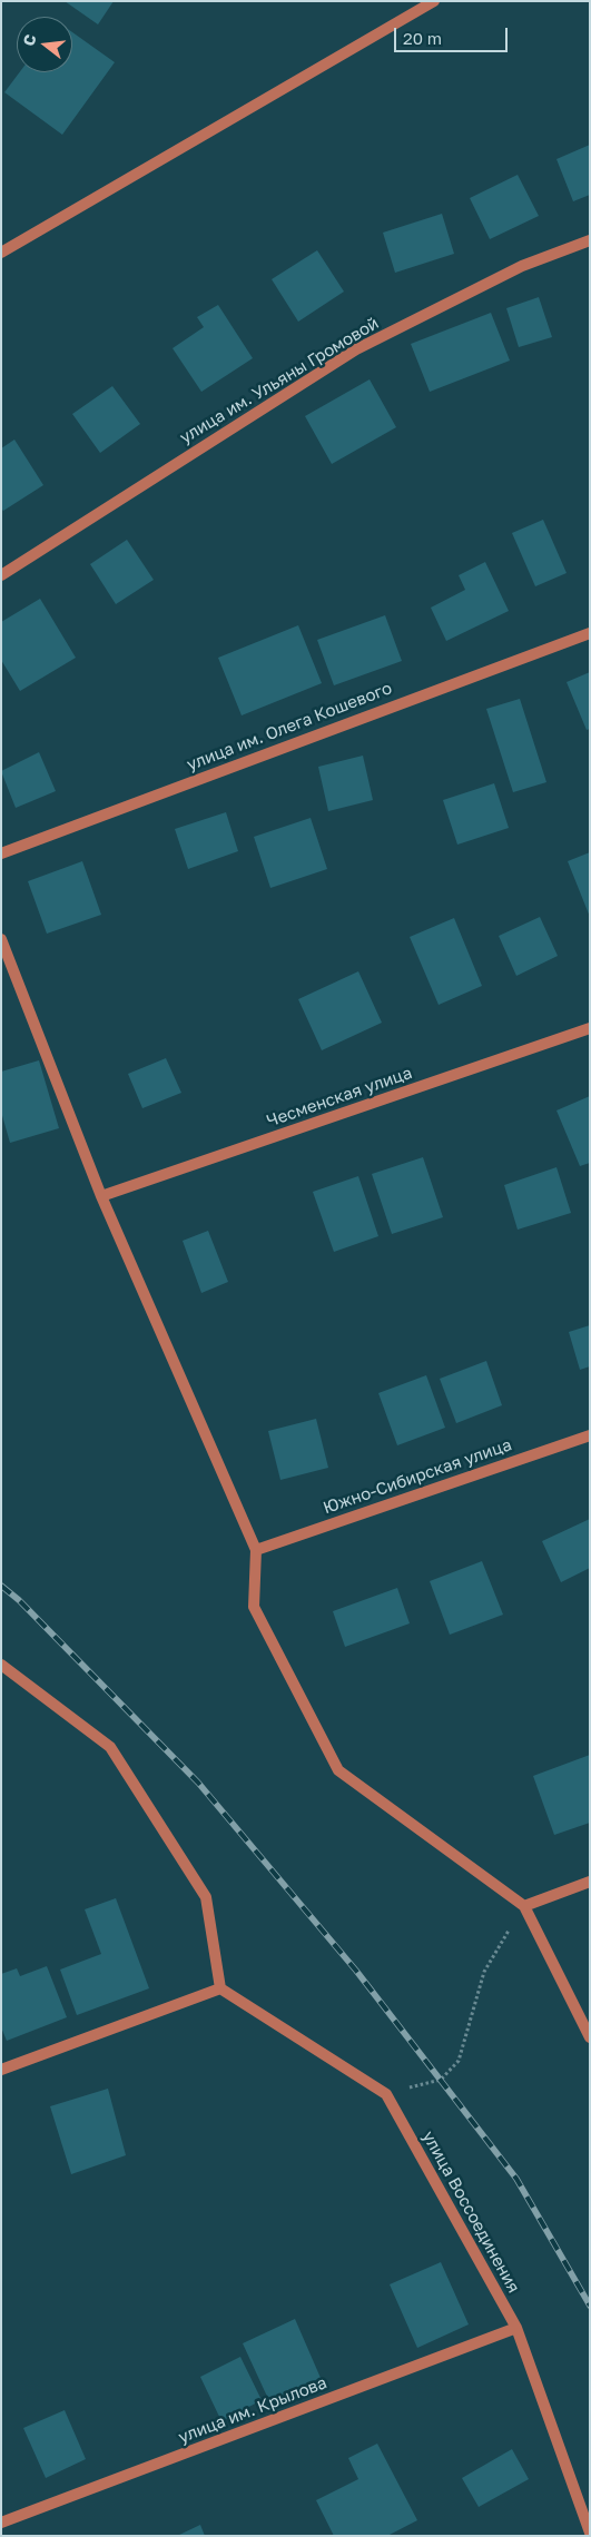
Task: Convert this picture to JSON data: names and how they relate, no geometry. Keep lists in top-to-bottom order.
{
  "streets": {
    "street": [
      "улица им. Ульяны Громовой",
      "улица им. Олега Кошевого",
      "Чесменская улица",
      "Южно-Сибирская улица",
      "улица Воссоединения",
      "улица им. Крылова"
    ]
  },
  "crossings": [
    ["улица Воссоединения", "улица им. Крылова"]
  ],
  "scale_bar": "20 m",
  "north": "left"
}
